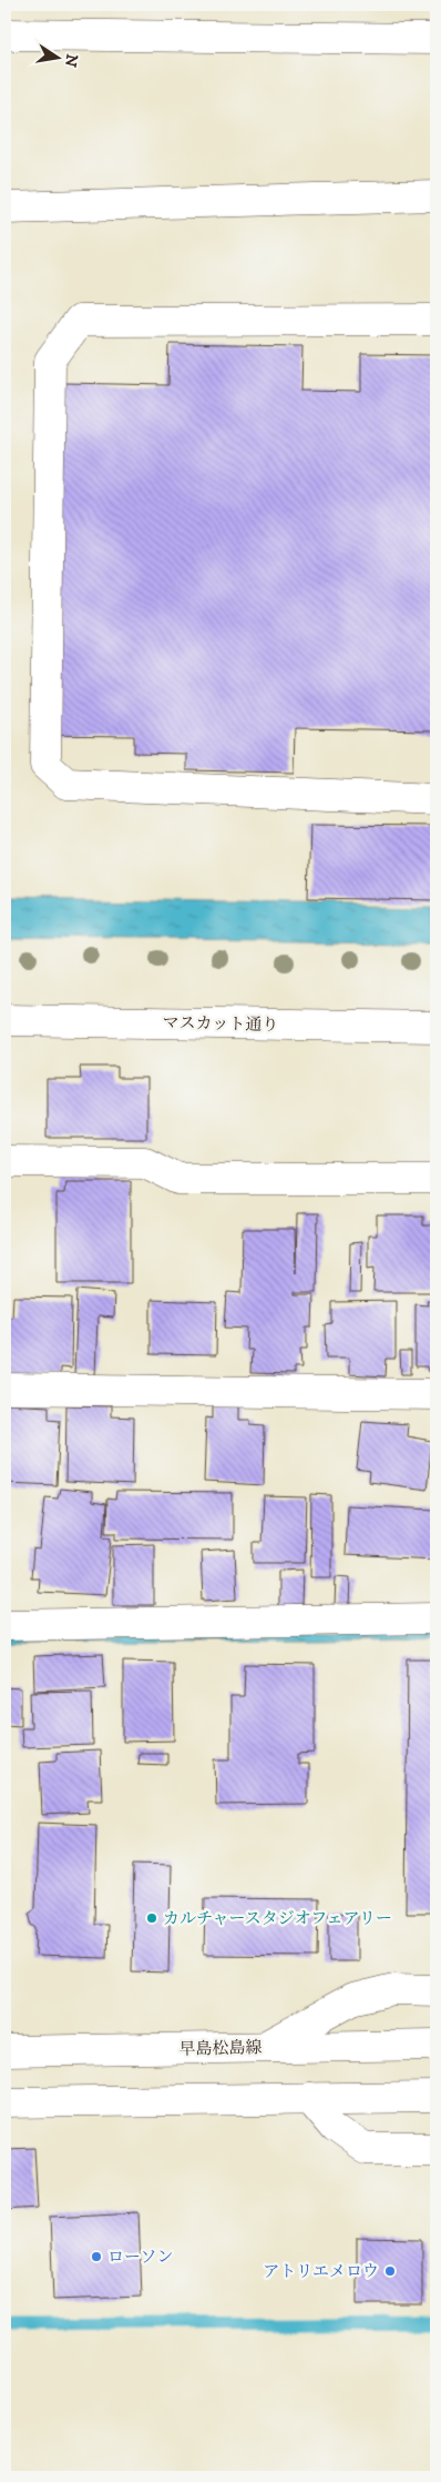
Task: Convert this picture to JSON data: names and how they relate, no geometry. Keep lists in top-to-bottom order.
{
  "streets": {
    "street": ["マスカット通り", "早島松島線"]
  },
  "places": ["カルチャースタジオフェアリー", "ローソン", "アトリエメロウ"],
  "north": "right"
}
